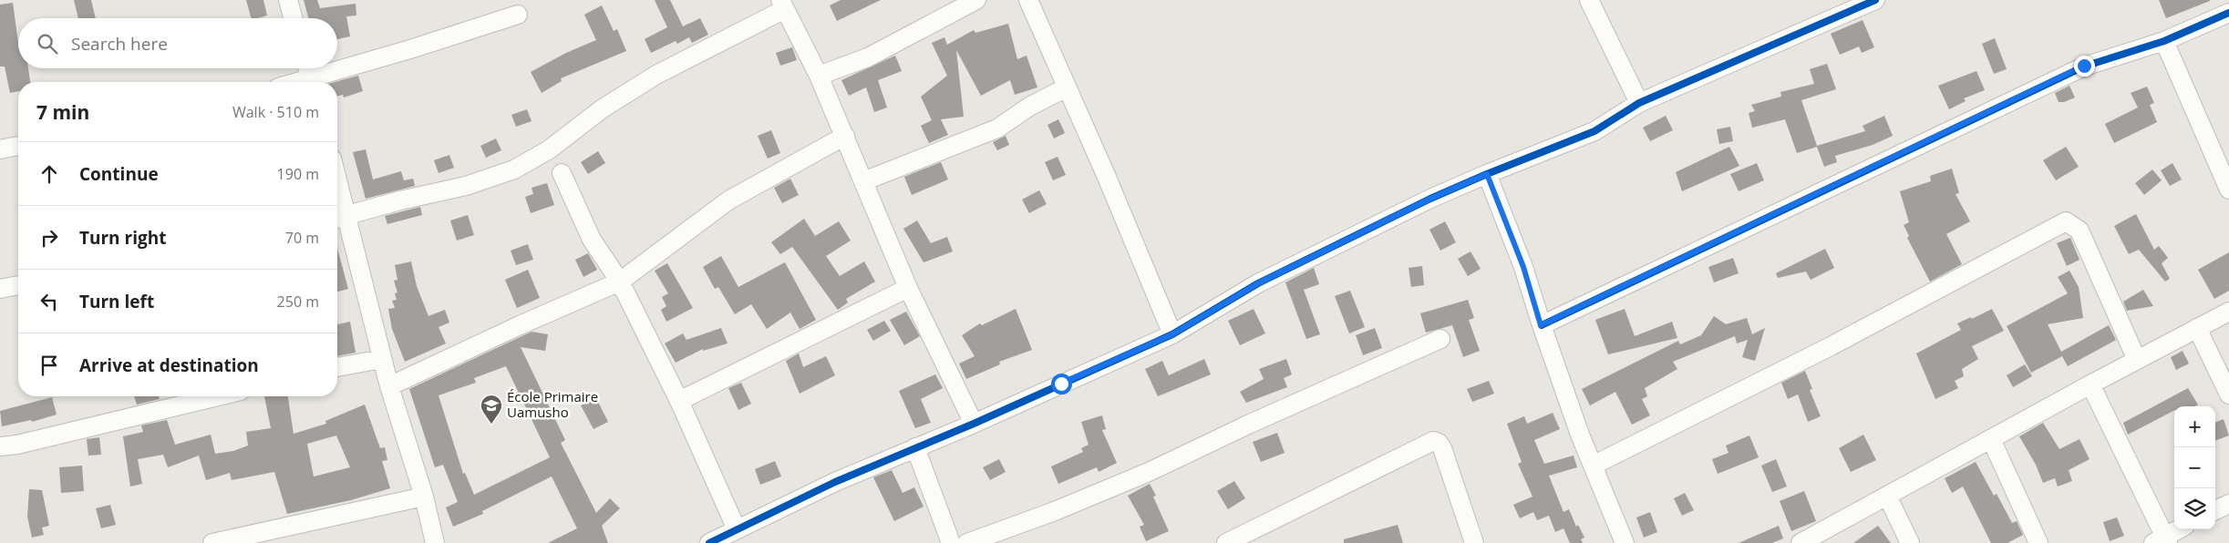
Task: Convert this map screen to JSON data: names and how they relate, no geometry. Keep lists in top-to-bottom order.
{
  "places": {
    "school or university": ["École Primaire Uamusho"]
  },
  "page": {
    "search": "Search here",
    "heading": ["7 min", "Walk · 510 m"],
    "list": [
      ["Continue", "190 m"],
      ["Turn right", "70 m"],
      ["Turn left", "250 m"],
      "Arrive at destination"
    ],
    "map_buttons": ["+", "−"]
  }
}
